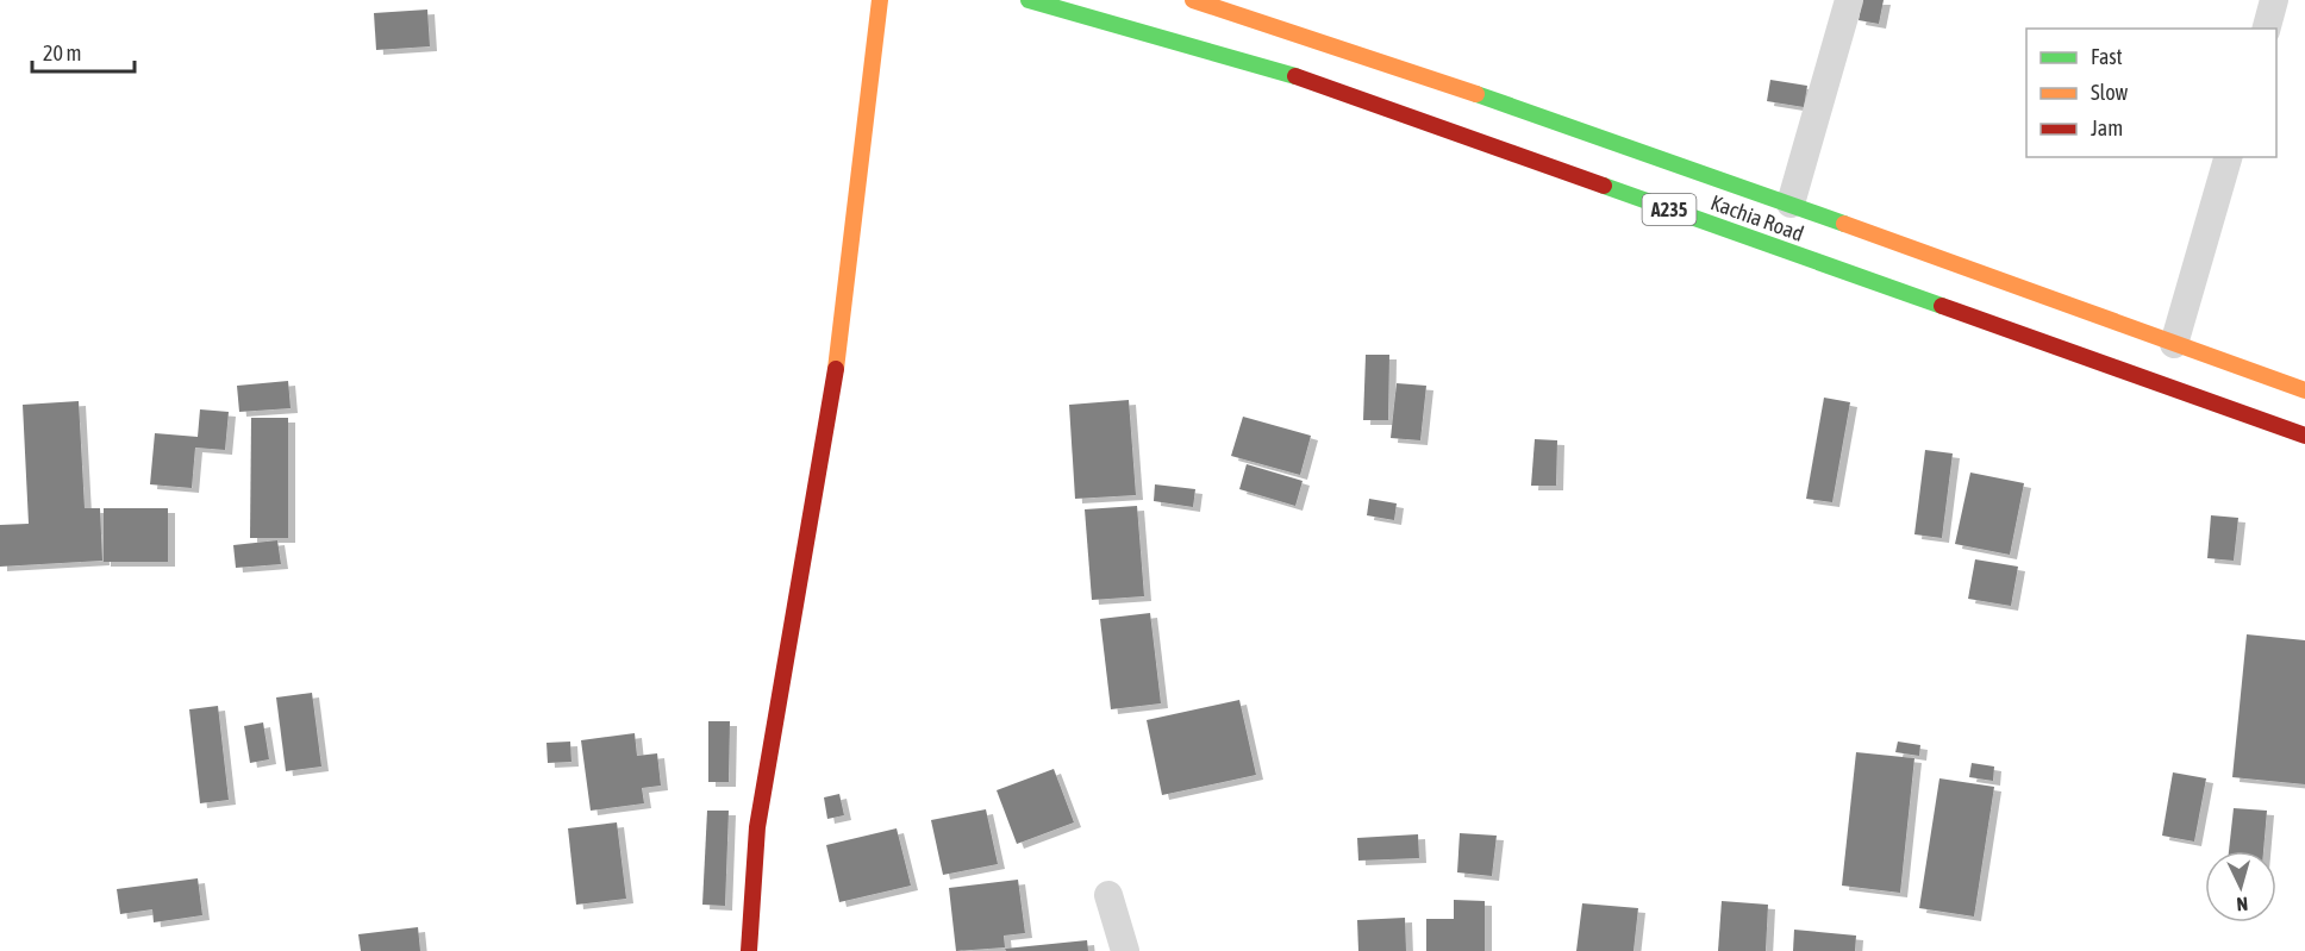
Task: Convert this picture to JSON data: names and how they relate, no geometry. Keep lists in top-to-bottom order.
{
  "streets": {
    "main road": ["A235", "Kachia Road"]
  },
  "legend": ["Fast", "Slow", "Jam"],
  "scale_bar": "20 m",
  "north": "bottom"
}
